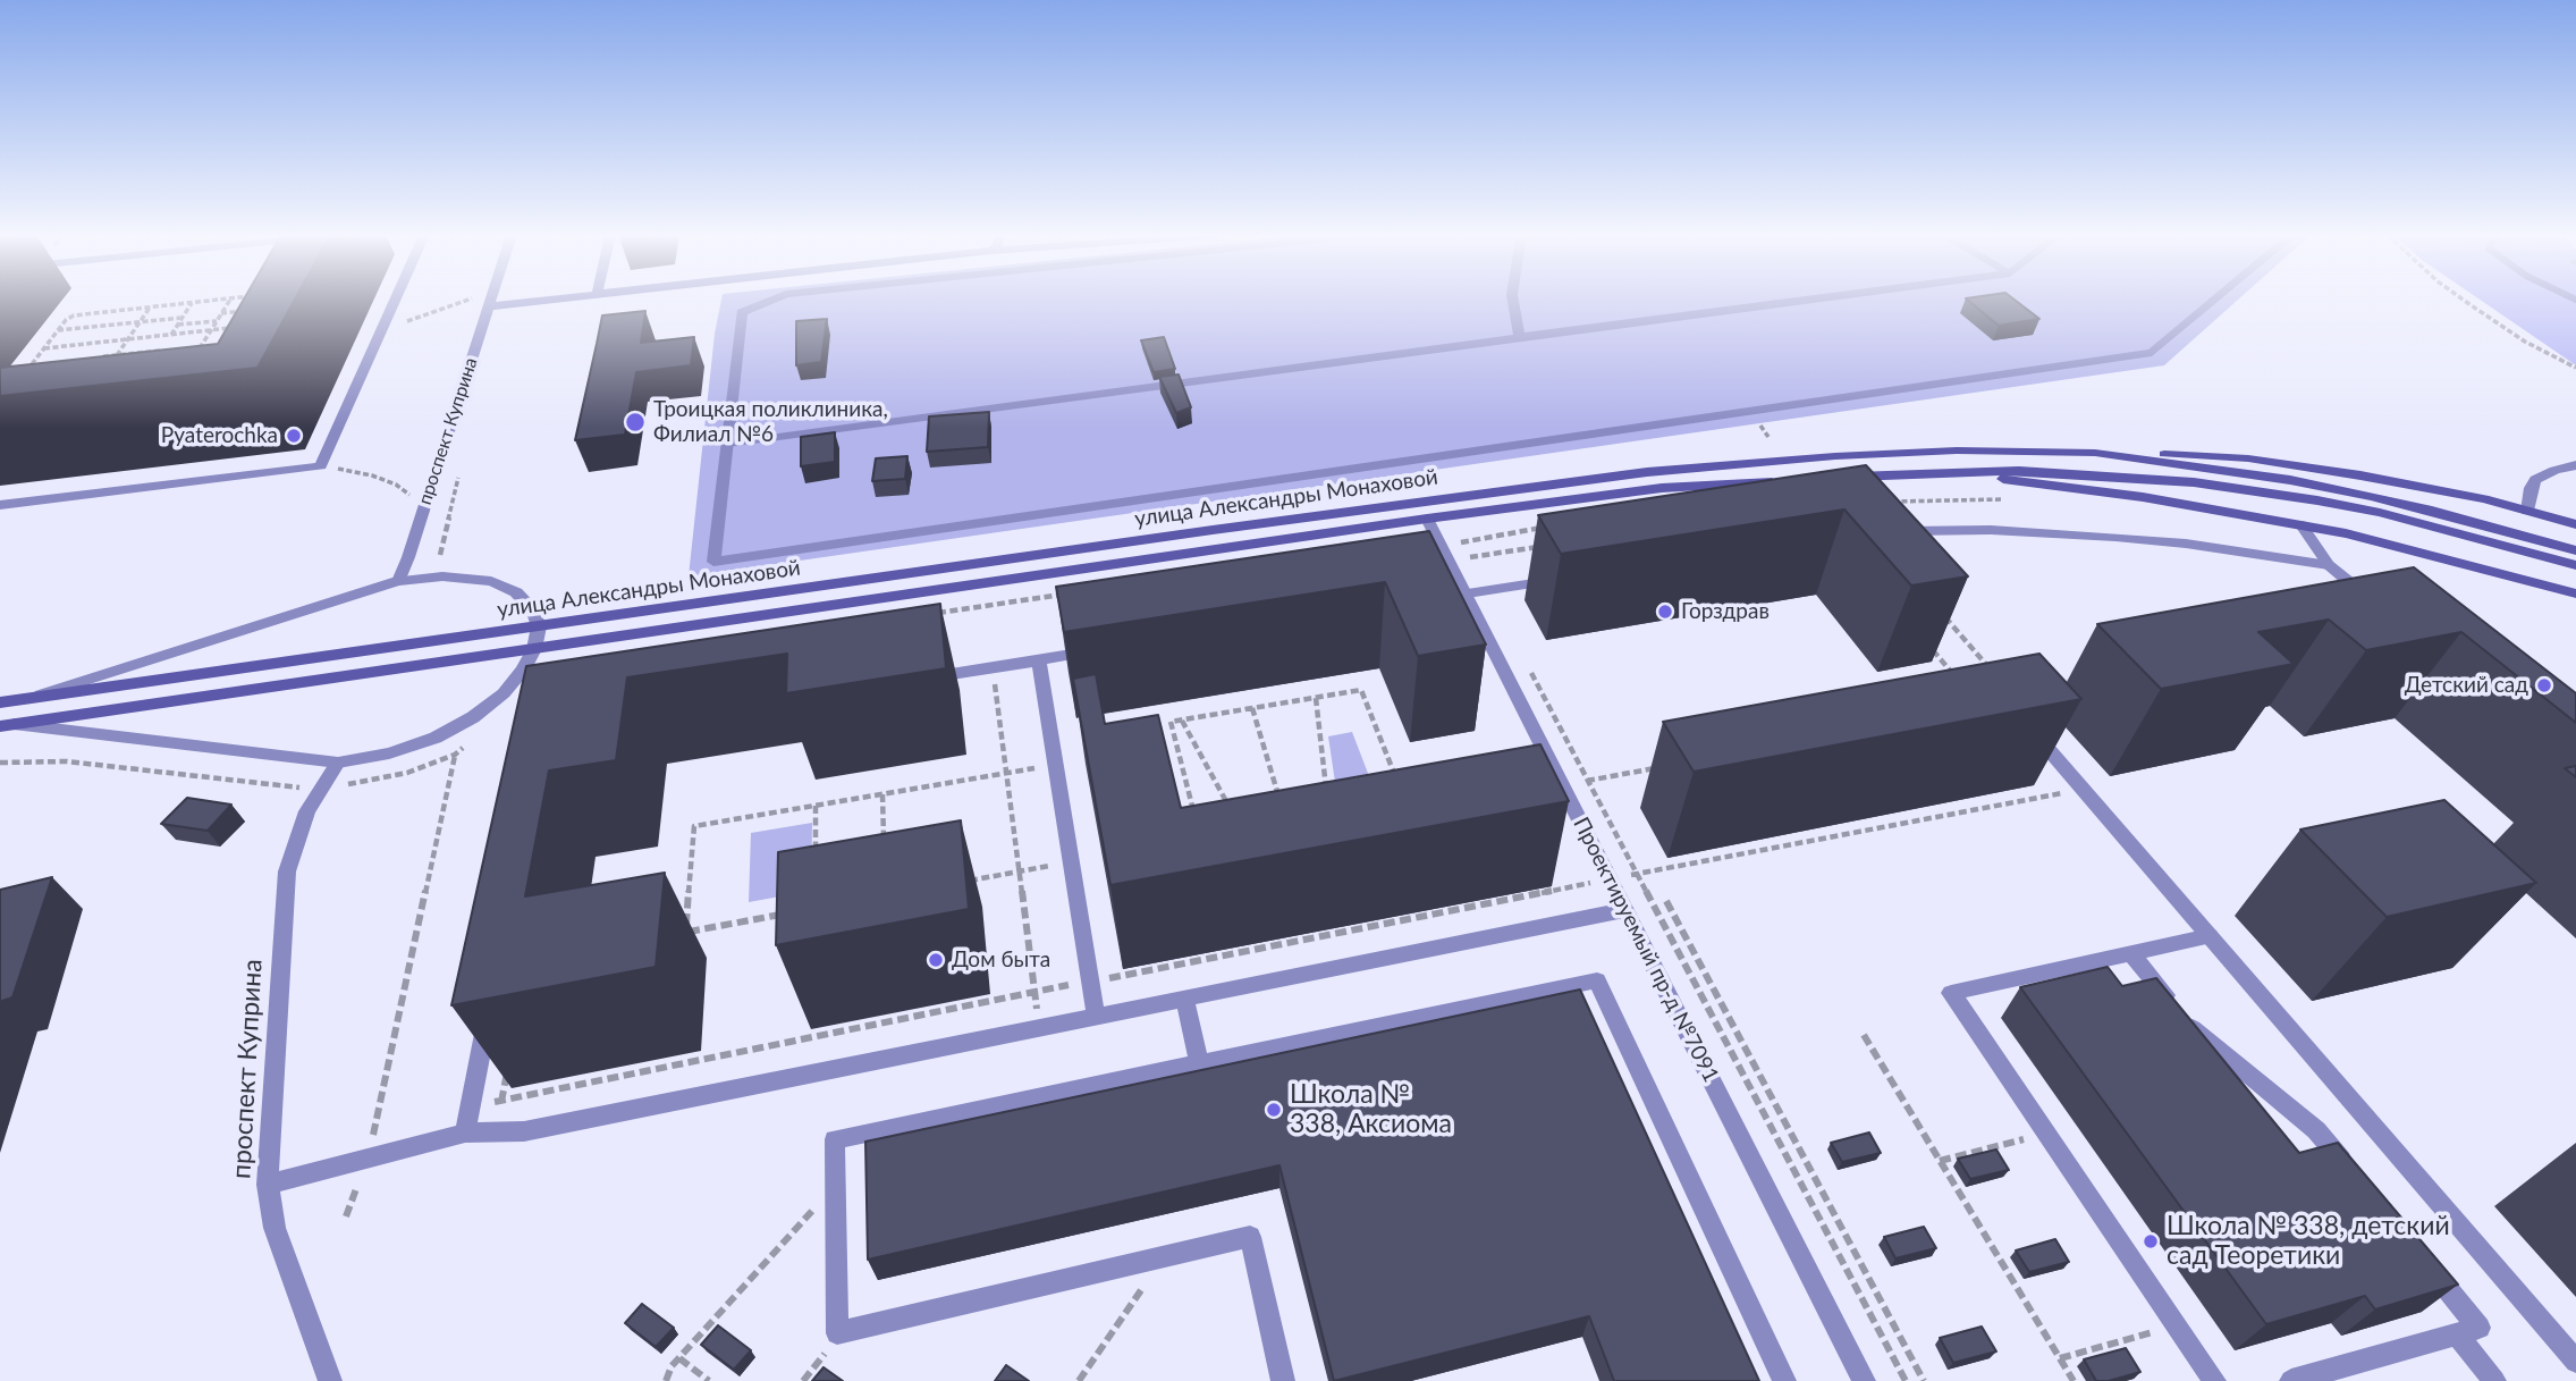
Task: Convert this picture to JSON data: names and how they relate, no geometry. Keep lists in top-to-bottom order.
{
  "streets": {
    "main road": ["улица Александры Монаховой"],
    "street": ["проспект Куприна", "Проектируемый пр-д №7091"]
  },
  "crossings": [
    ["улица Александры Монаховой", "Проектируемый пр-д №7091"]
  ],
  "places": [
    "Троицкая поликлиника, Филиал №6",
    "Pyaterochka",
    "Горздрав",
    "Детский сад",
    "Дом быта",
    "Школа № 338, Аксиома",
    "Школа № 338, детский сад Теоретики"
  ]
}
